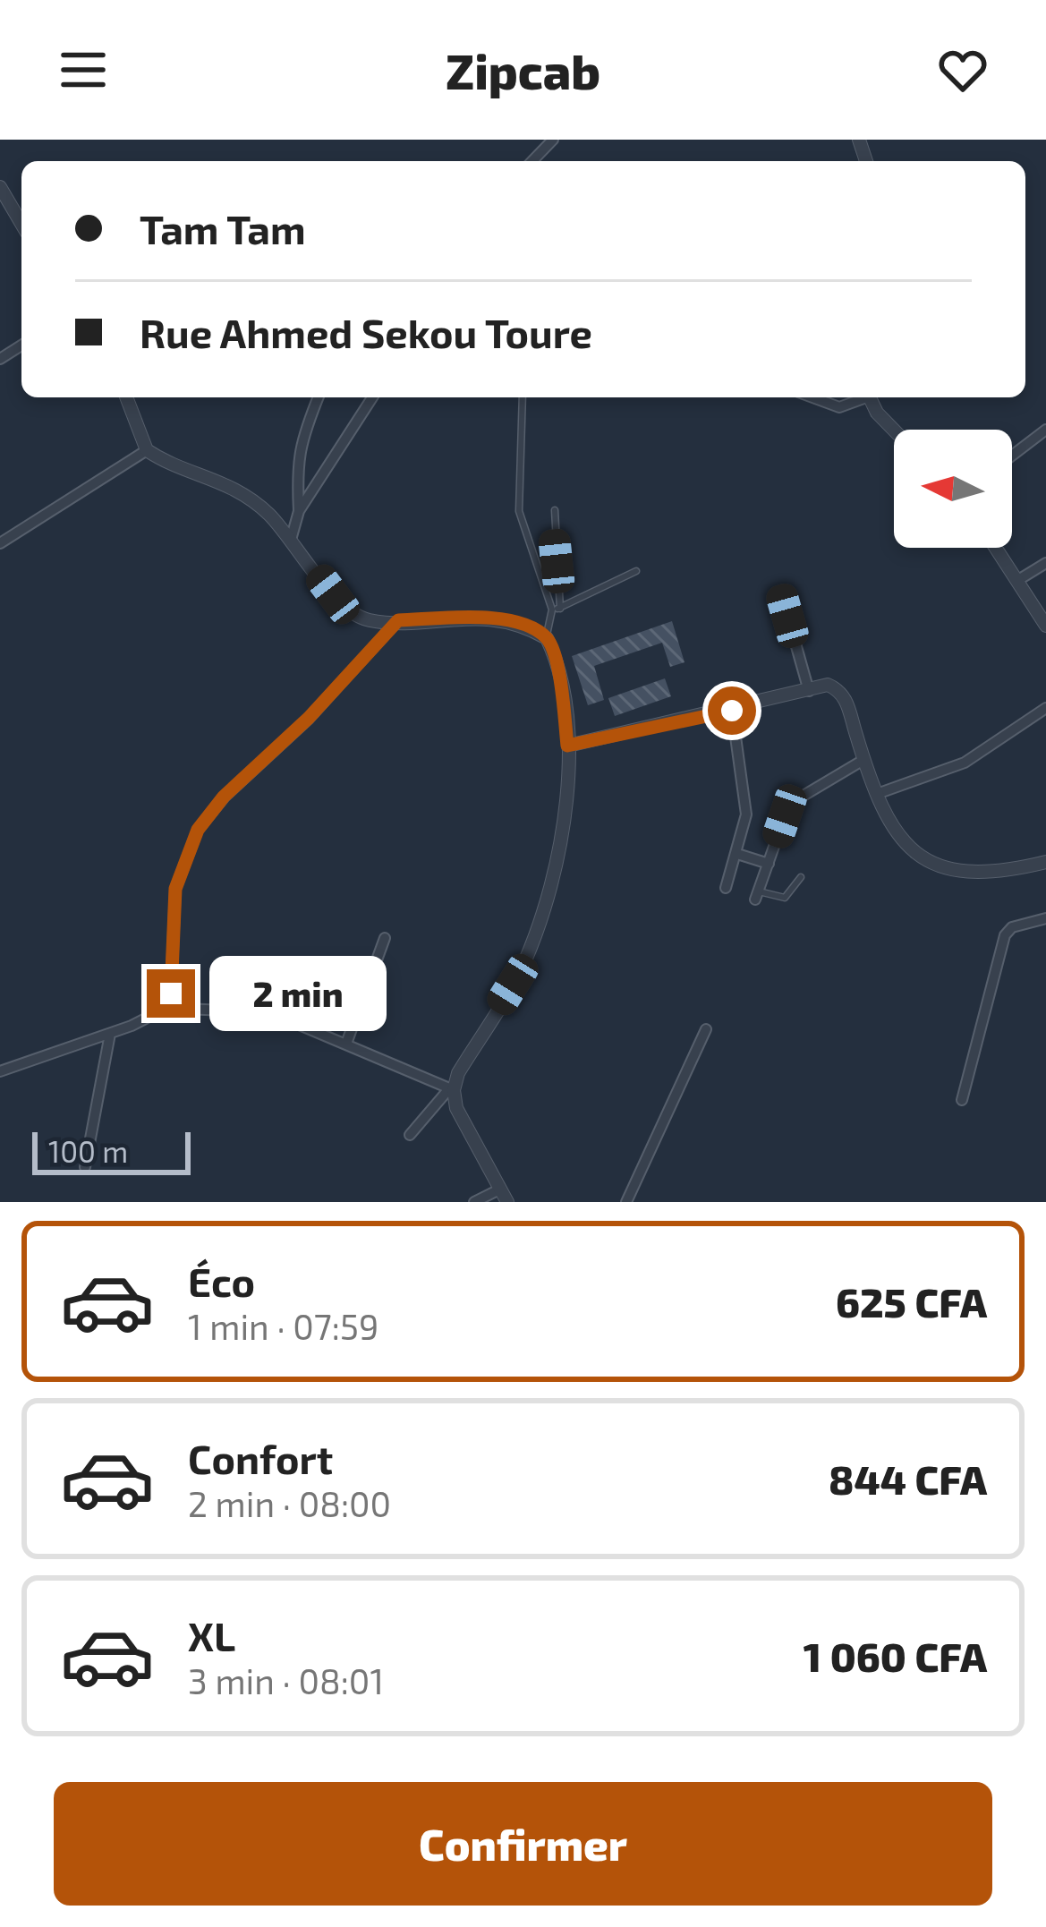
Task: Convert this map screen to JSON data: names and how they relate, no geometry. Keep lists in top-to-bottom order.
{
  "scale_bar": "100 m",
  "north": "left",
  "page": {
    "header": "Zipcab",
    "banner": ["Tam Tam", "Rue Ahmed Sekou Toure"],
    "bubble": "2 min",
    "scale": "100 m",
    "list": [
      {
        "name": "Éco",
        "note": "1 min · 07:59",
        "value": "625 CFA"
      },
      {
        "name": "Confort",
        "note": "2 min · 08:00",
        "value": "844 CFA"
      },
      {
        "name": "XL",
        "note": "3 min · 08:01",
        "value": "1 060 CFA"
      }
    ],
    "buttons": "Confirmer"
  }
}
